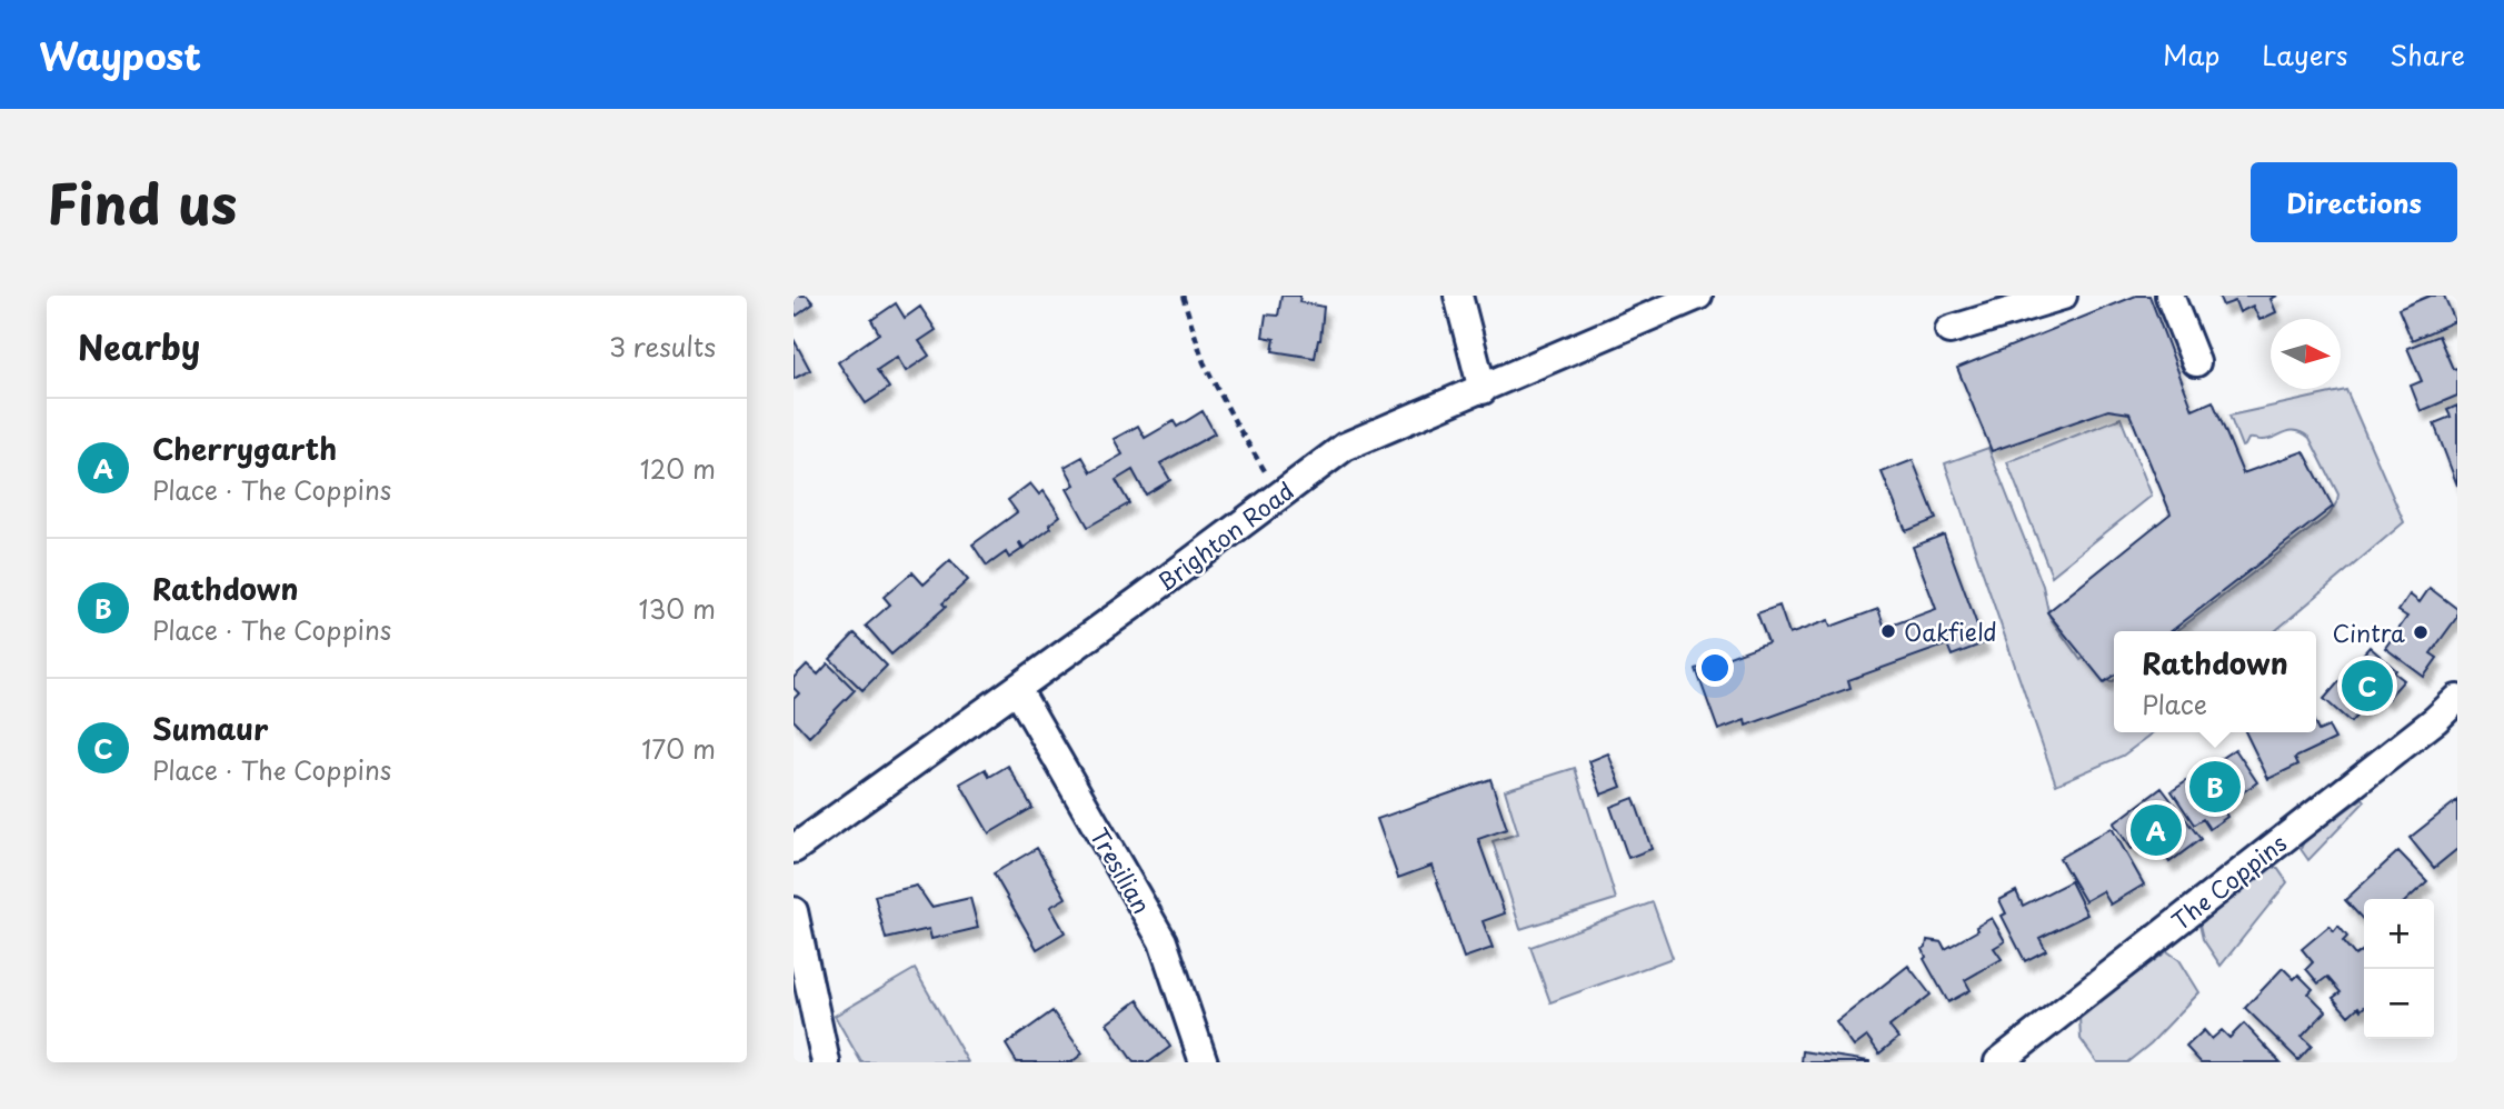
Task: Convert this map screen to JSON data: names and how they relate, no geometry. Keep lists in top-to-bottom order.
{
  "streets": {
    "street": ["Brighton Road", "Tresilian", "The Coppins"]
  },
  "crossings": [
    ["Brighton Road", "Tresilian"]
  ],
  "places": ["Oakfield", "Cintra"],
  "north": "right",
  "page": {
    "header": "Waypost",
    "nav": ["Map", "Layers", "Share"],
    "title": "Find us",
    "buttons": "Directions",
    "heading": ["Nearby", "3 results"],
    "list": [
      {
        "mark": "A",
        "name": "Cherrygarth",
        "note": "Place · The Coppins",
        "value": "120 m"
      },
      {
        "mark": "B",
        "name": "Rathdown",
        "note": "Place · The Coppins",
        "value": "130 m"
      },
      {
        "mark": "C",
        "name": "Sumaur",
        "note": "Place · The Coppins",
        "value": "170 m"
      }
    ],
    "popup": ["Rathdown", "Place"],
    "pins": ["C", "B", "A"],
    "map_buttons": ["+", "−"]
  }
}
